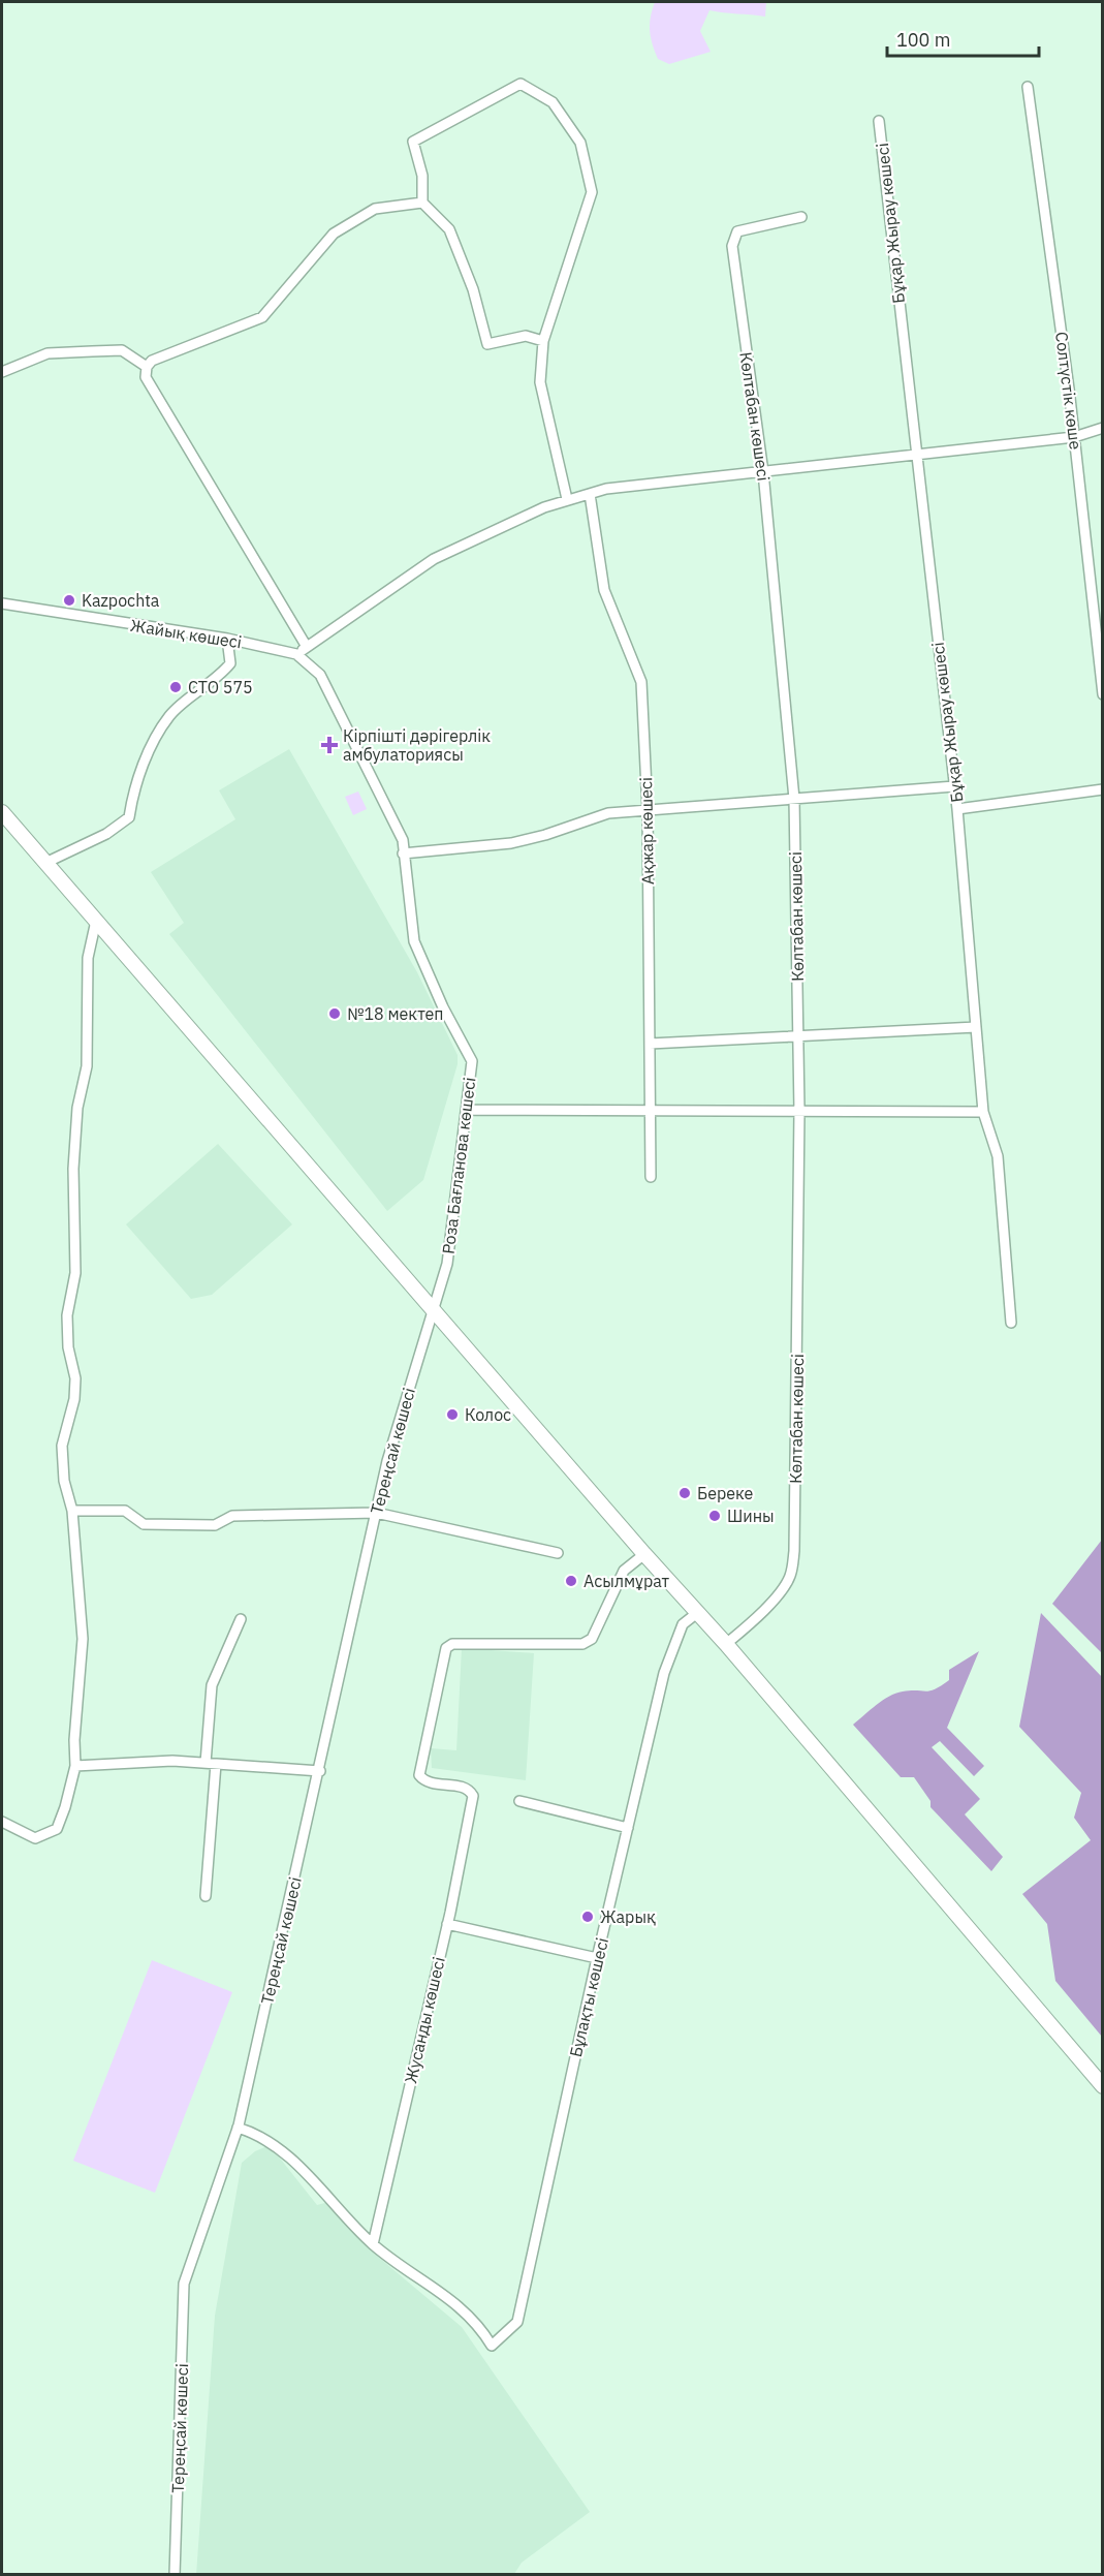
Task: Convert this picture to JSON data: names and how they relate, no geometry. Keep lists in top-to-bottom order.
{
  "streets": {
    "street": [
      "Бұқар Жырау көшесі",
      "Солтүстік көше",
      "Көлтабан көшесі",
      "Жайық көшесі",
      "Ақжар көшесі",
      "Роза Бағланова көшесі",
      "Тереңсай көшесі",
      "Бұлақты көшесі",
      "Жусанды көшесі"
    ]
  },
  "crossings": [
    ["Жайық көшесі", "Роза Бағланова көшесі"],
    ["Роза Бағланова көшесі", "Тереңсай көшесі"],
    ["Бұлақты көшесі", "Жусанды көшесі"]
  ],
  "places": {
    "other": [
      "Kazpochta",
      "СТО 575",
      "№18 мектеп",
      "Колос",
      "Береке",
      "Шины",
      "Асылмұрат",
      "Жарық"
    ],
    "health": ["Кірпішті дәрігерлік амбулаториясы"]
  },
  "scale_bar": "100 m"
}
